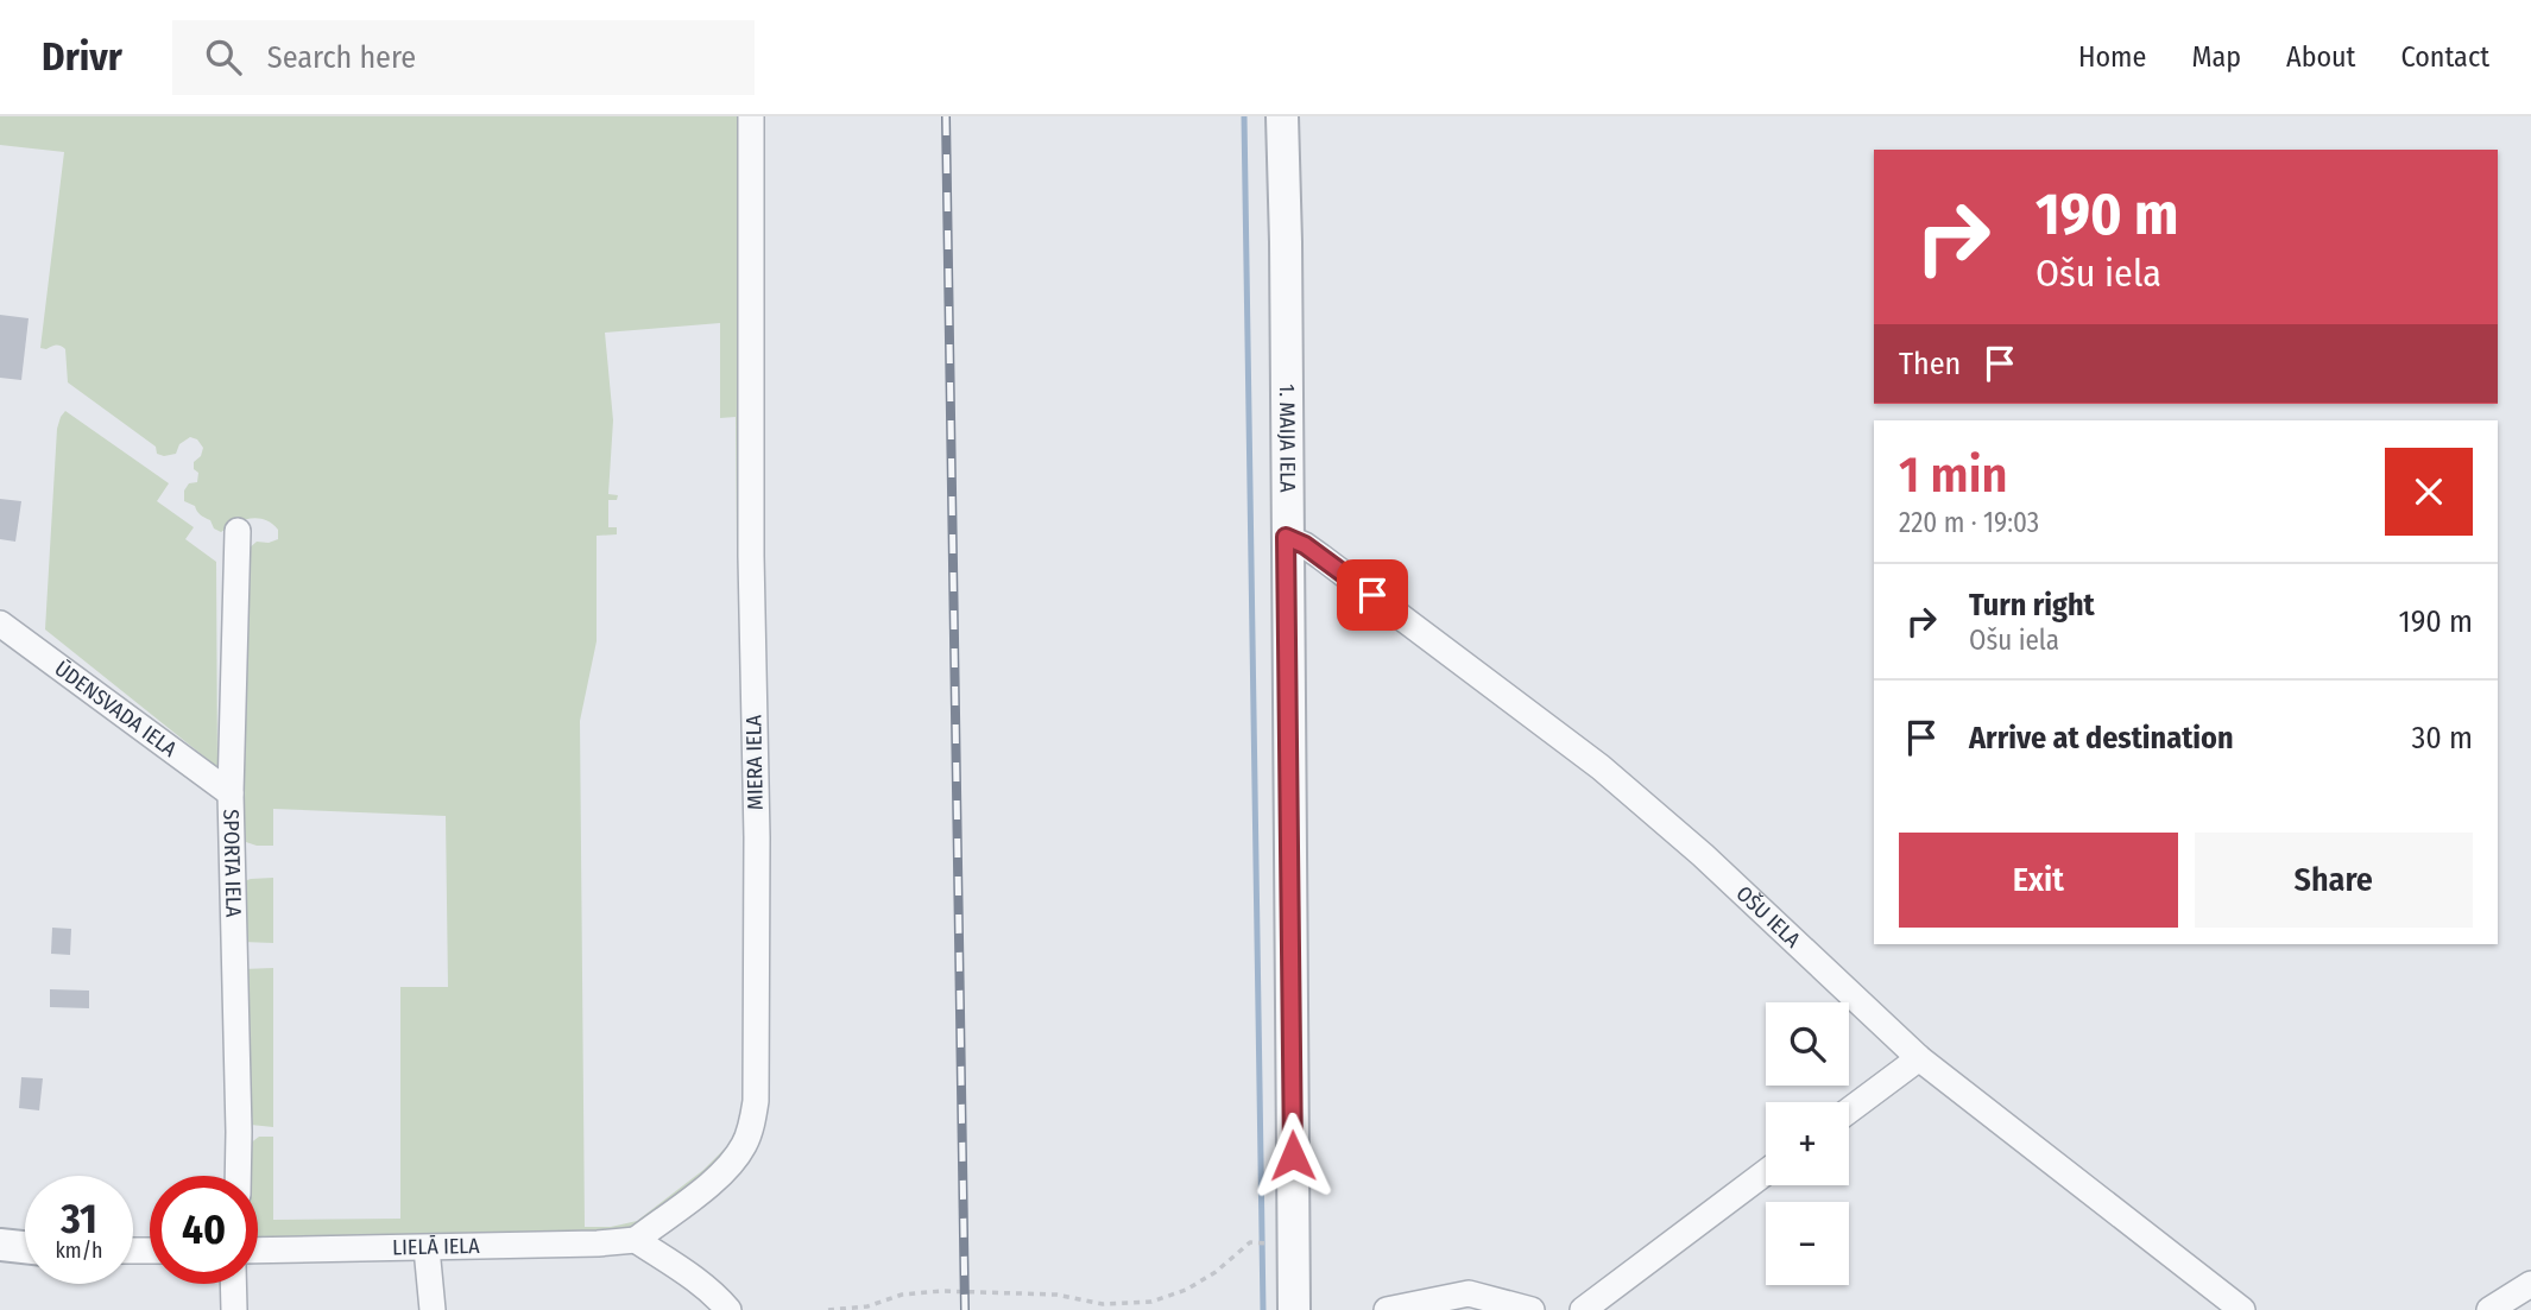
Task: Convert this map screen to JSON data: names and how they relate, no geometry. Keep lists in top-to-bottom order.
{
  "streets": {
    "street": [
      "1. MAIJA IELA",
      "ŪDENSVADA IELA",
      "MIERA IELA",
      "SPORTA IELA",
      "OŠU IELA",
      "LIELĀ IELA"
    ]
  },
  "crossings": [
    ["1. MAIJA IELA", "OŠU IELA"],
    ["ŪDENSVADA IELA", "SPORTA IELA"],
    ["MIERA IELA", "LIELĀ IELA"]
  ],
  "page": {
    "header": "Drivr",
    "search": "Search here",
    "nav": [
      "Home",
      "Map",
      "About",
      "Contact"
    ],
    "turn": ["190 m", "Ošu iela"],
    "then": "Then",
    "heading": ["1 min", "220 m · 19:03"],
    "list": [
      {
        "name": "Turn right",
        "note": "Ošu iela",
        "value": "190 m"
      },
      {
        "name": "Arrive at destination",
        "value": "30 m"
      }
    ],
    "buttons": ["Exit", "Share"],
    "map_buttons": ["+", "−"],
    "speed": "31 km/h",
    "limit": "40"
  }
}
